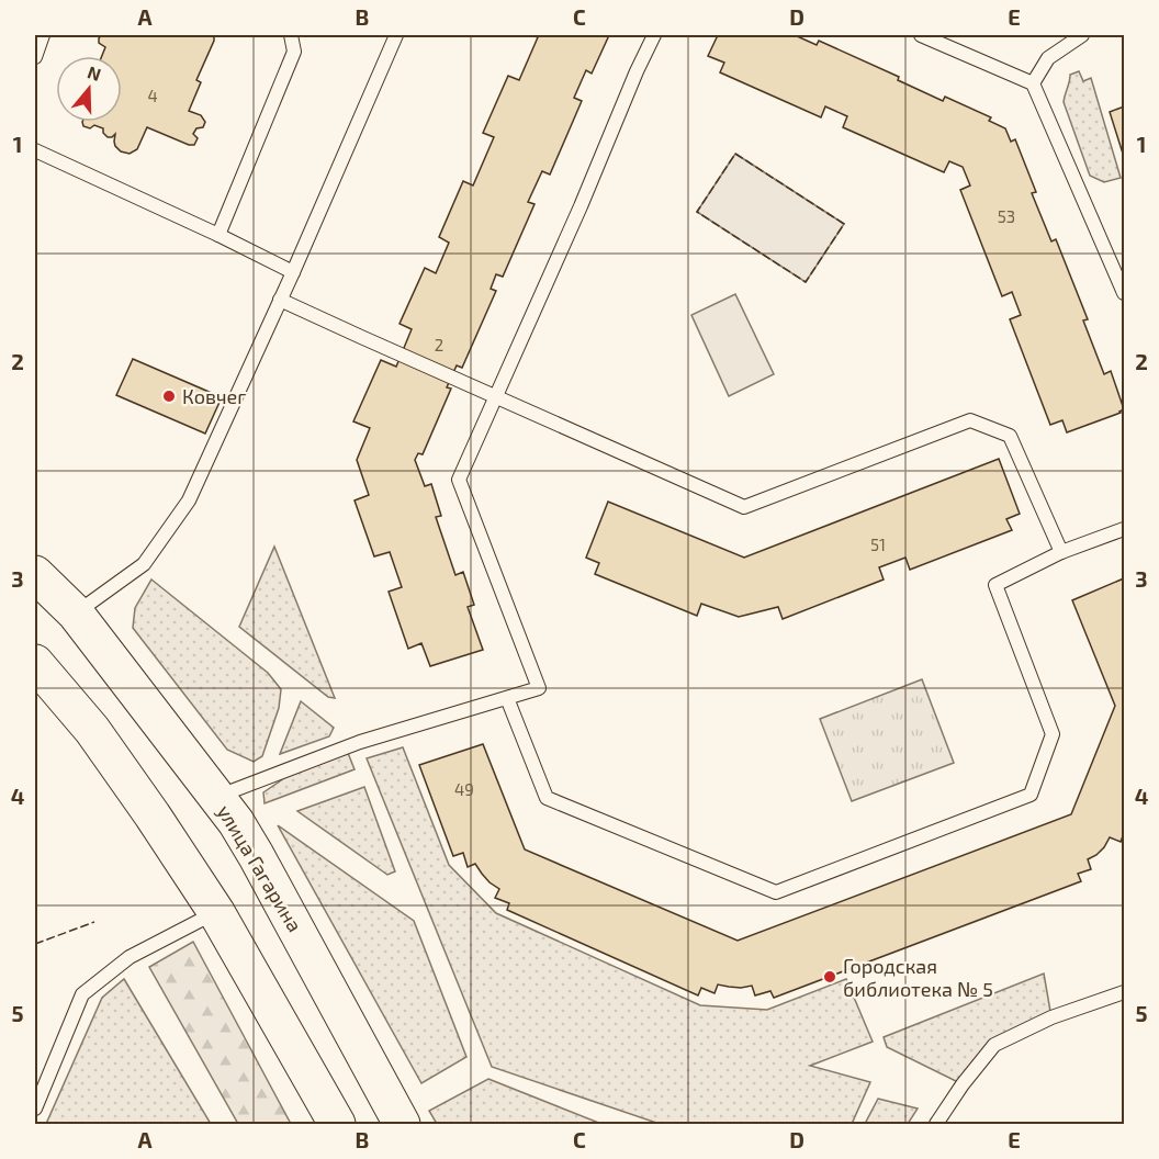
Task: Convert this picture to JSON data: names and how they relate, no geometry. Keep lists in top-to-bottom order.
{
  "streets": {
    "main road": ["улица Гагарина"]
  },
  "places": ["Ковчег", "Городская библиотека № 5"],
  "house_numbers": [
    "4",
    "53",
    "2",
    "51",
    "49"
  ],
  "north": "top",
  "grid": {
    "columns": [
      "A",
      "B",
      "C",
      "D",
      "E"
    ],
    "rows": [
      "1",
      "2",
      "3",
      "4",
      "5"
    ]
  }
}
